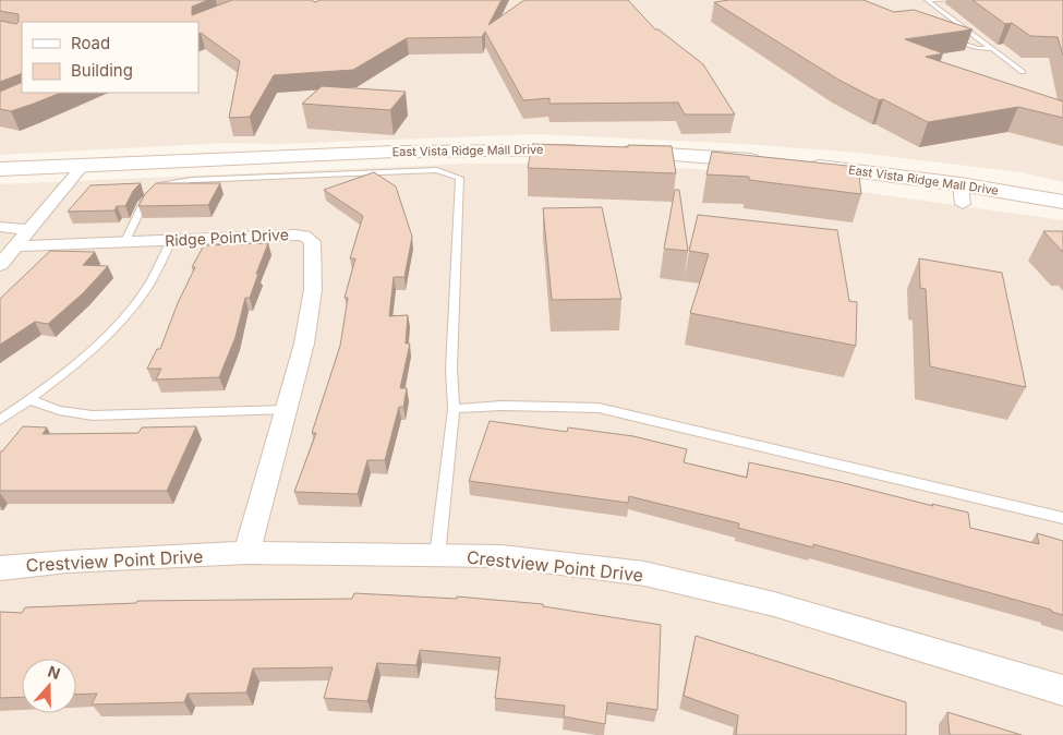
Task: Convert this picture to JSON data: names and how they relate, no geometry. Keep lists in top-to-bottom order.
{
  "streets": {
    "main road": ["East Vista Ridge Mall Drive"],
    "street": ["Ridge Point Drive", "Crestview Point Drive"]
  },
  "crossings": [
    ["Ridge Point Drive", "Crestview Point Drive"]
  ],
  "legend": ["Road", "Building"],
  "north": "top"
}
